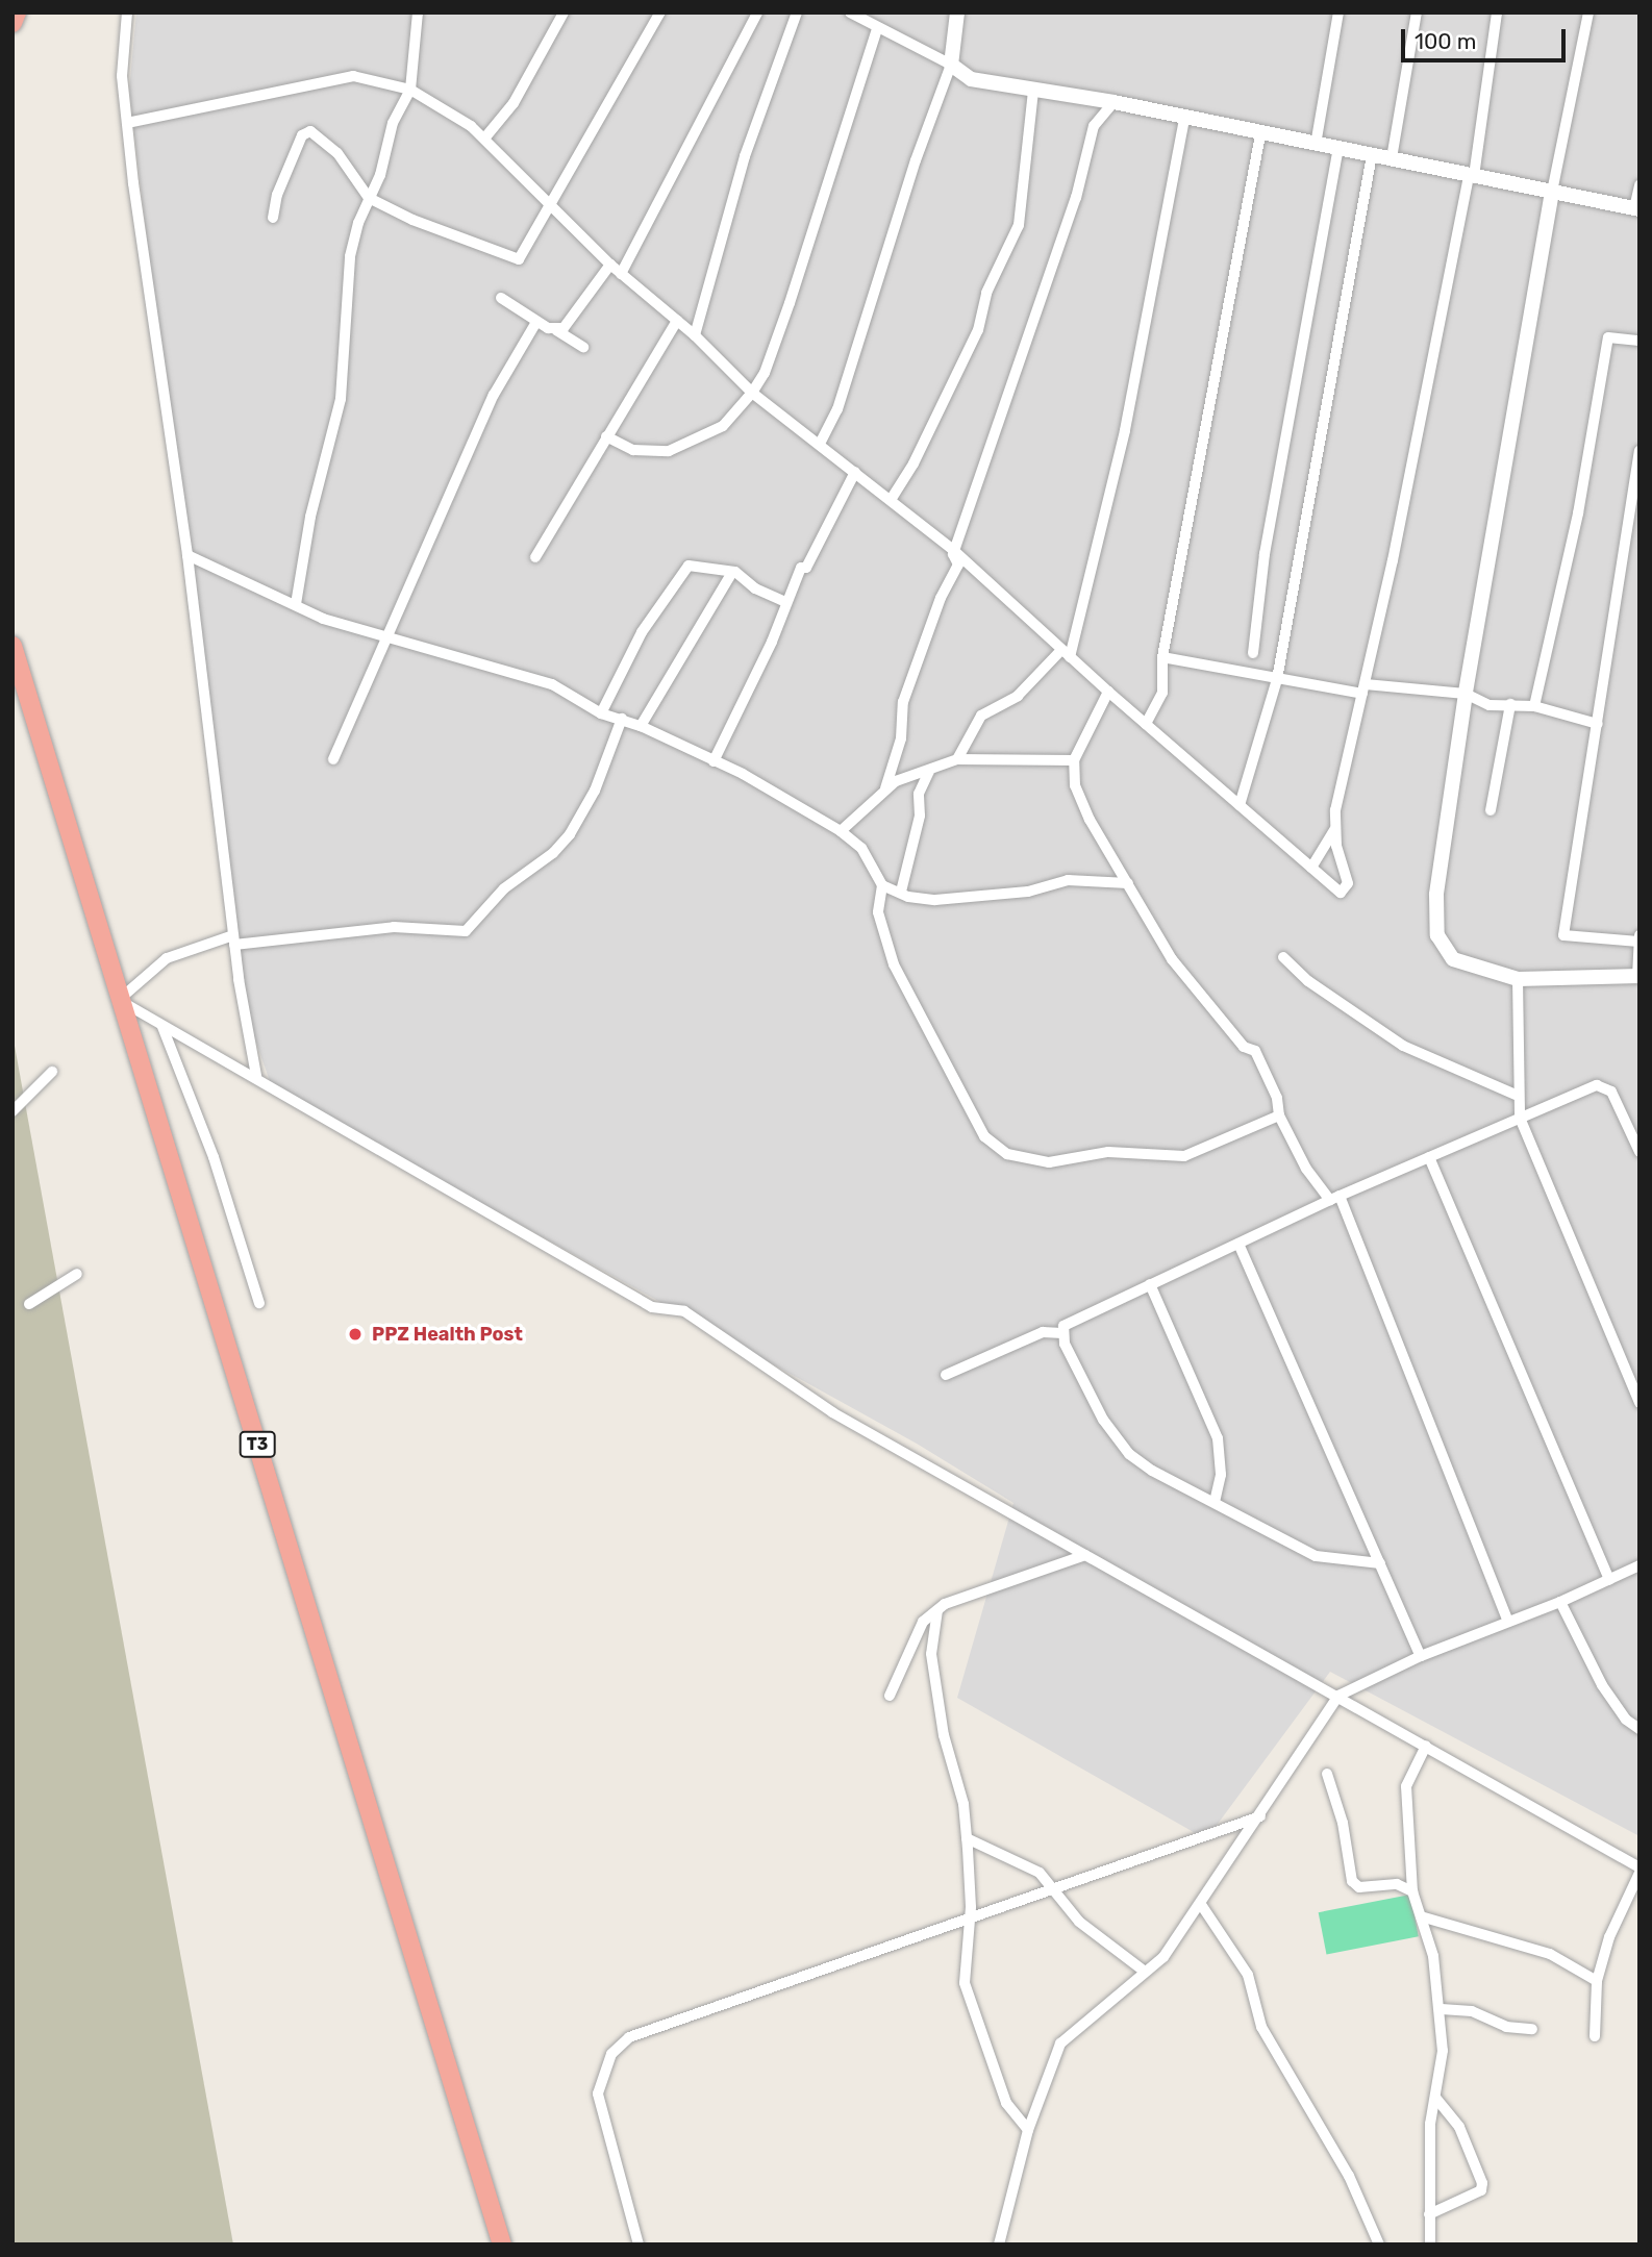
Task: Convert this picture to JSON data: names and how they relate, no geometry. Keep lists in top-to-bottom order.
{
  "streets": {
    "highway": ["T3"]
  },
  "places": ["PPZ Health Post"],
  "scale_bar": "100 m"
}
